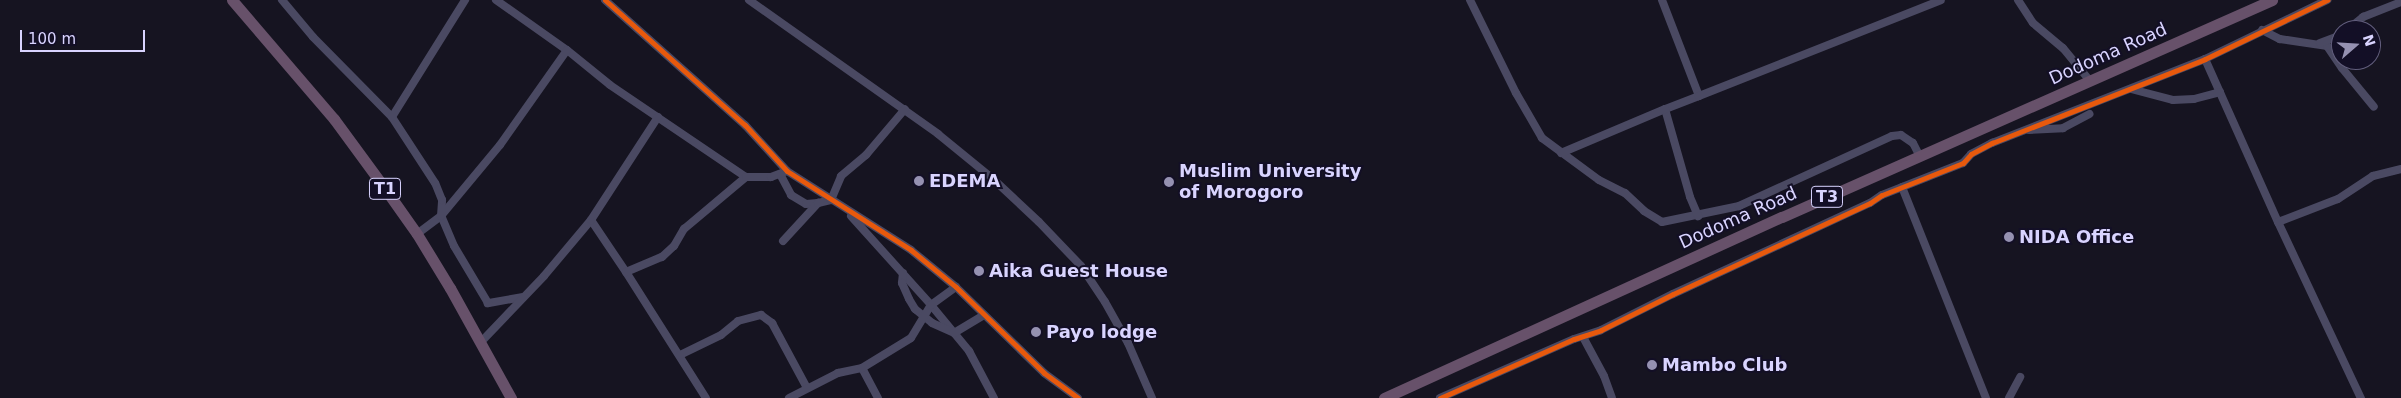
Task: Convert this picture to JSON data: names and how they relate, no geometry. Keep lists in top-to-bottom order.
{
  "streets": {
    "highway": ["Dodoma Road", "T1", "T3"]
  },
  "places": [
    "EDEMA",
    "Muslim University of Morogoro",
    "NIDA Office",
    "Aika Guest House",
    "Payo lodge",
    "Mambo Club"
  ],
  "scale_bar": "100 m",
  "north": "right"
}
